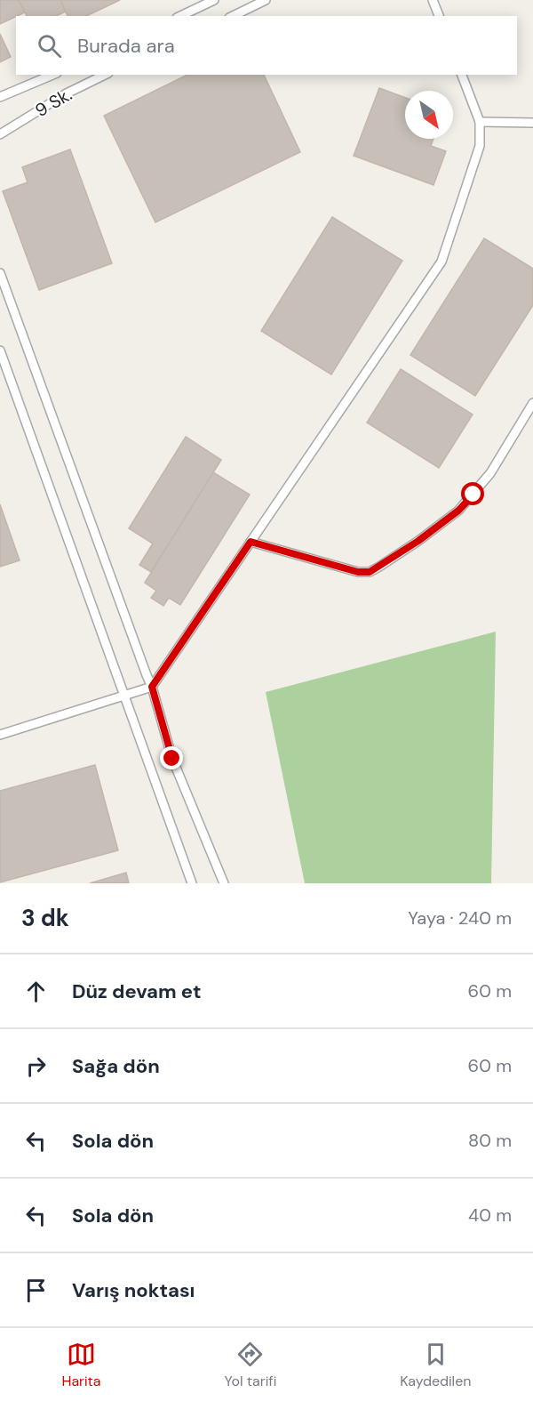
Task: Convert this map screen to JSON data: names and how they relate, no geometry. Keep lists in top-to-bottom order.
{
  "streets": {
    "lane": ["9 Sk."]
  },
  "north": "bottom right",
  "page": {
    "search": "Burada ara",
    "heading": ["3 dk", "Yaya · 240 m"],
    "list": [
      ["Düz devam et", "60 m"],
      ["Sağa dön", "60 m"],
      ["Sola dön", "80 m"],
      ["Sola dön", "40 m"],
      "Varış noktası"
    ],
    "nav": ["Harita", "Yol tarifi", "Kaydedilen"]
  }
}
